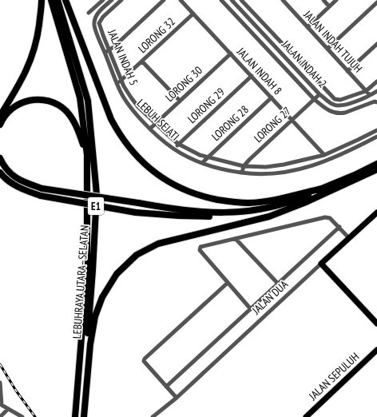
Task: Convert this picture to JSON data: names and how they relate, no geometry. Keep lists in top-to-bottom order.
{
  "streets": {
    "highway": ["E1", "LEBUHRAYA UTARA–SELATAN"],
    "main road": ["JALAN DUA", "JALAN SEPULUH"],
    "street": [
      "LORONG 32",
      "JALAN INDAH TUJUH",
      "JALAN INDAH 5",
      "JALAN INDAH 2",
      "JALAN INDAH 8",
      "LORONG 30",
      "LORONG 29",
      "LEBUH SEJATI",
      "LORONG 28",
      "LORONG 27"
    ]
  },
  "crossings": [
    ["LORONG 32", "JALAN INDAH 5"],
    ["LORONG 32", "JALAN INDAH 8"],
    ["LORONG 32", "LEBUH SEJATI"],
    ["JALAN INDAH TUJUH", "JALAN INDAH 2"],
    ["JALAN INDAH 5", "JALAN INDAH 8"],
    ["JALAN INDAH 5", "LORONG 30"],
    ["JALAN INDAH 5", "LORONG 29"],
    ["JALAN INDAH 5", "LORONG 28"],
    ["JALAN INDAH 5", "LORONG 27"],
    ["JALAN INDAH 2", "LORONG 27"],
    ["JALAN INDAH 8", "LORONG 30"],
    ["JALAN INDAH 8", "LORONG 29"],
    ["JALAN INDAH 8", "LORONG 28"],
    ["JALAN INDAH 8", "LORONG 27"],
    ["LORONG 30", "LEBUH SEJATI"],
    ["LORONG 29", "LEBUH SEJATI"],
    ["LEBUH SEJATI", "LORONG 28"],
    ["LEBUH SEJATI", "LORONG 27"]
  ]
}
